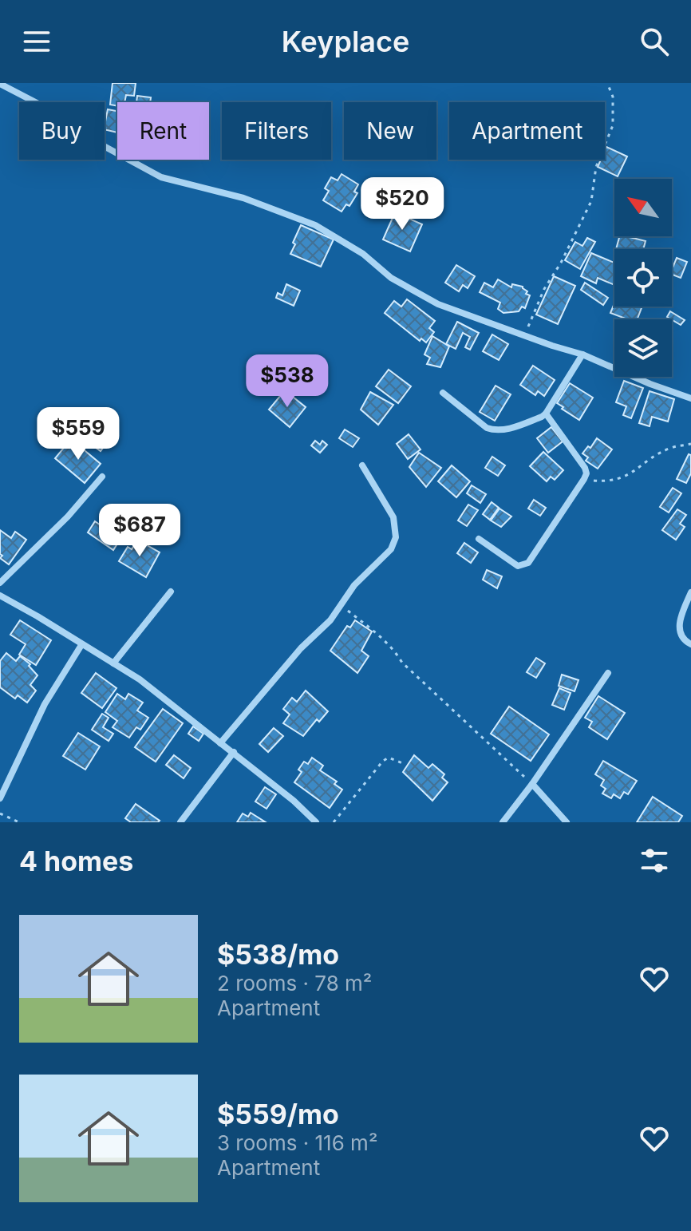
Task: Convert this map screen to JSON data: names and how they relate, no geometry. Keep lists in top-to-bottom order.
{
  "north": "top left",
  "page": {
    "header": "Keyplace",
    "chip": [
      "Buy",
      "Rent",
      "Filters",
      "New",
      "Apartment"
    ],
    "price": [
      "$520",
      "$538",
      "$559",
      "$687"
    ],
    "heading": "4 homes",
    "list": [
      {
        "name": "$538/mo",
        "note": "2 rooms · 78 m² · Apartment"
      },
      {
        "name": "$559/mo",
        "note": "3 rooms · 116 m² · Apartment"
      }
    ]
  }
}
